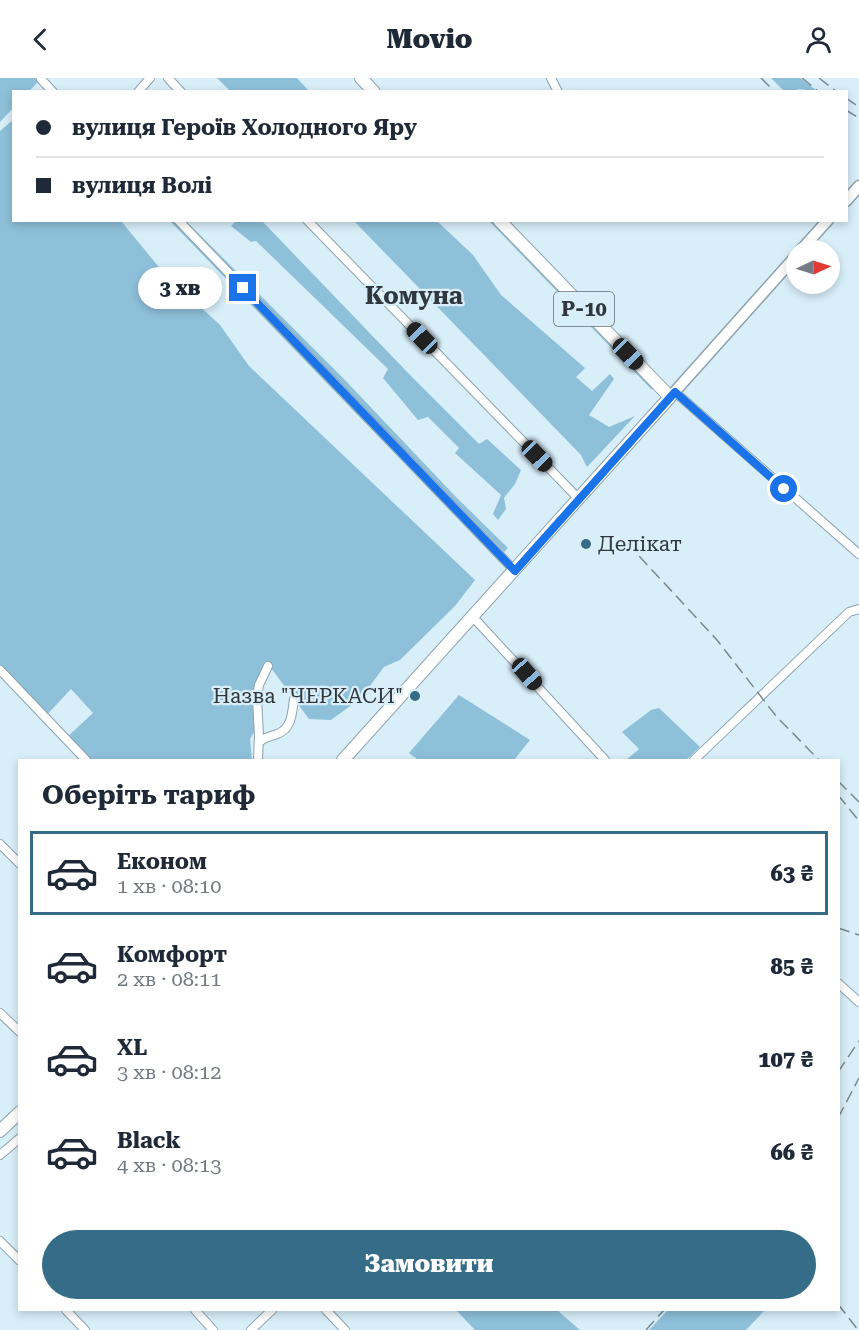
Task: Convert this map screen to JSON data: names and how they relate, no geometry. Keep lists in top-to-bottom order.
{
  "streets": {
    "main road": ["Р-10"]
  },
  "districts": ["Комуна"],
  "places": ["Делікат", "Назва \"ЧЕРКАСИ\""],
  "north": "right",
  "page": {
    "header": "Movio",
    "banner": ["вулиця Героїв Холодного Яру", "вулиця Волі"],
    "bubble": "3 хв",
    "heading": "Оберіть тариф",
    "list": [
      {
        "name": "Економ",
        "note": "1 хв · 08:10",
        "value": "63 ₴"
      },
      {
        "name": "Комфорт",
        "note": "2 хв · 08:11",
        "value": "85 ₴"
      },
      {
        "name": "XL",
        "note": "3 хв · 08:12",
        "value": "107 ₴"
      },
      {
        "name": "Black",
        "note": "4 хв · 08:13",
        "value": "66 ₴"
      }
    ],
    "buttons": "Замовити"
  }
}
